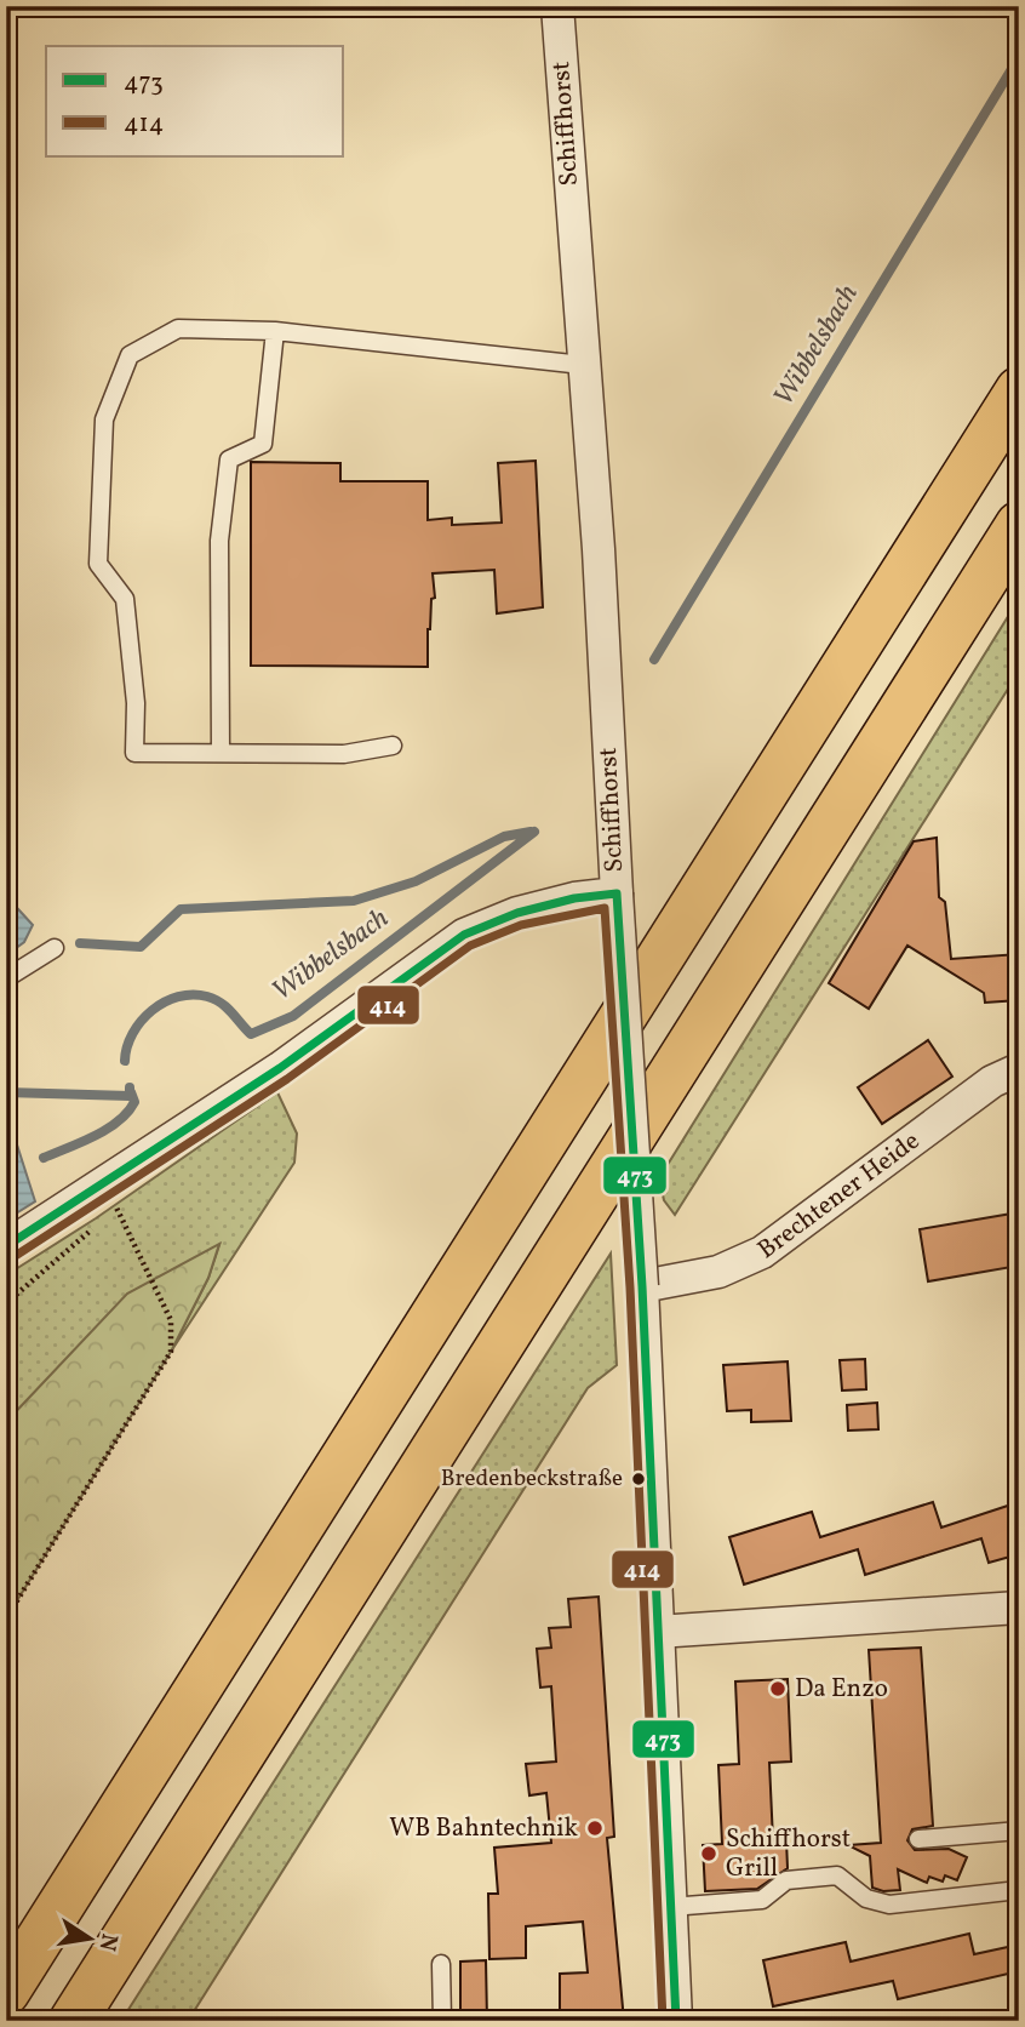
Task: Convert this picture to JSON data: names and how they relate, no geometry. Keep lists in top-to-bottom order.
{
  "streets": {
    "street": ["Schiffhorst", "Brechtener Heide"]
  },
  "crossings": [
    ["Schiffhorst", "Brechtener Heide"]
  ],
  "water": ["Wibbelsbach"],
  "places": [
    "Bredenbeckstraße",
    "Da Enzo",
    "WB Bahntechnik",
    "Schiffhorst Grill"
  ],
  "lines": ["transit line 473", "transit line 414"],
  "legend": ["473", "414"],
  "north": "right"
}
